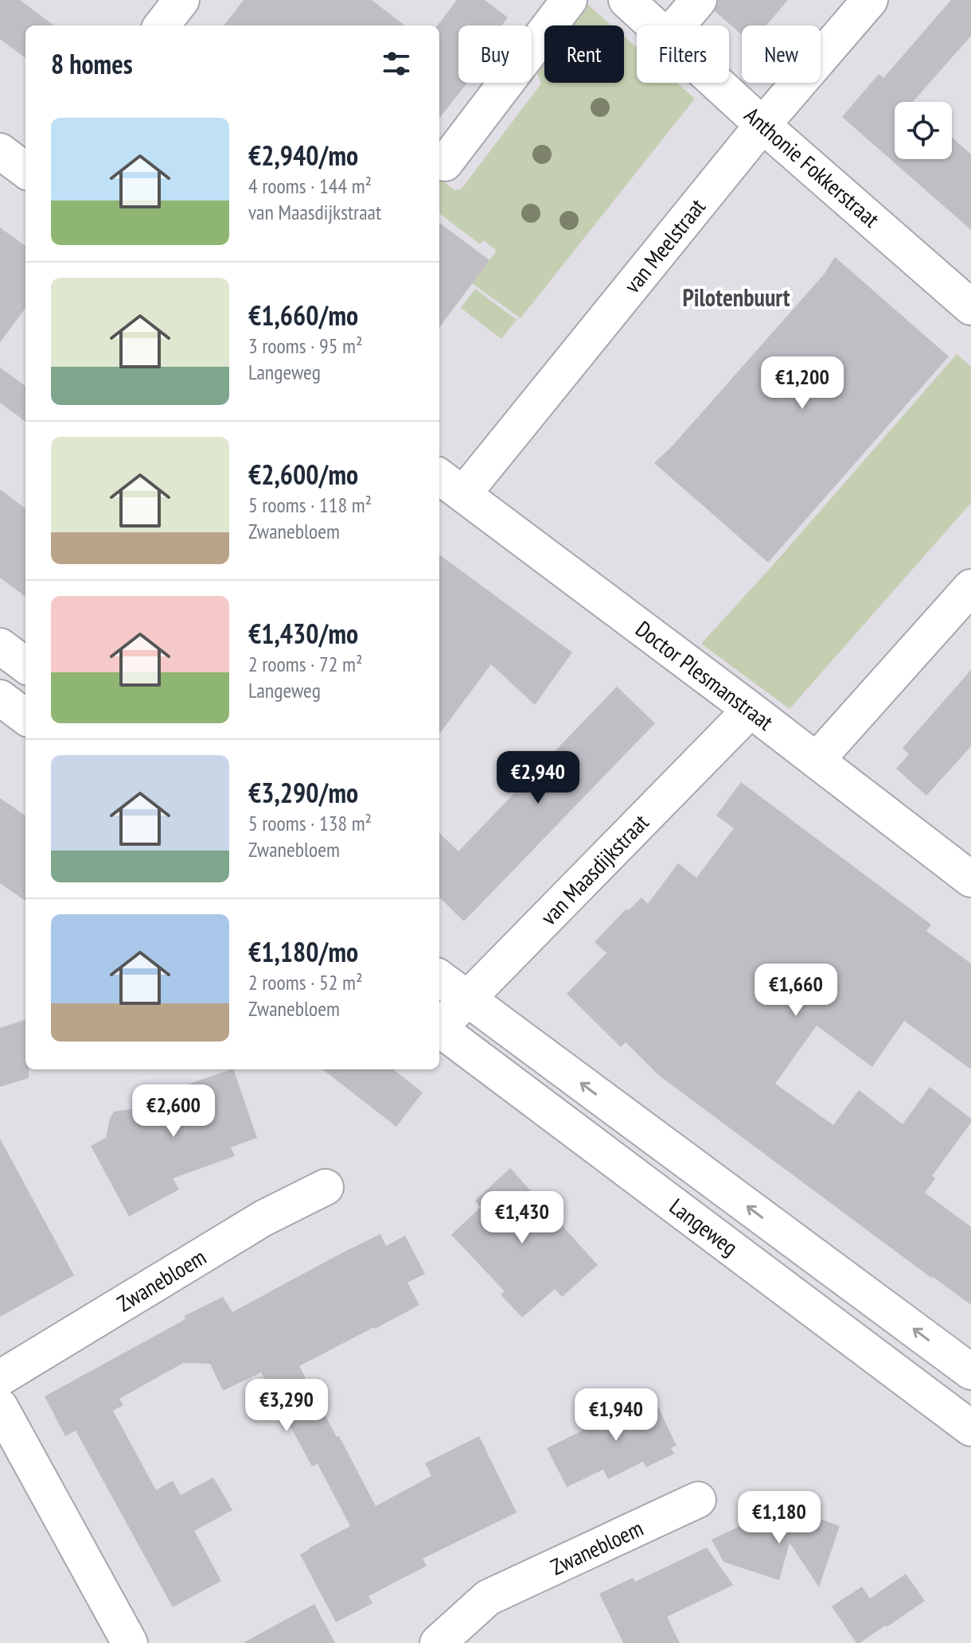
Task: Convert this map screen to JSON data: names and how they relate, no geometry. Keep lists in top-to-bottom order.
{
  "streets": {
    "street": [
      "Anthonie Fokkerstraat",
      "van Meelstraat",
      "Doctor Plesmanstraat",
      "van Maasdijkstraat",
      "Langeweg",
      "Zwanebloem"
    ]
  },
  "crossings": [
    ["Anthonie Fokkerstraat", "van Meelstraat"],
    ["van Meelstraat", "Doctor Plesmanstraat"],
    ["Doctor Plesmanstraat", "van Maasdijkstraat"],
    ["van Maasdijkstraat", "Langeweg"]
  ],
  "districts": ["Pilotenbuurt"],
  "page": {
    "chip": [
      "Buy",
      "Rent",
      "Filters",
      "New"
    ],
    "heading": "8 homes",
    "list": [
      {
        "name": "€2,940/mo",
        "note": "4 rooms · 144 m² · van Maasdijkstraat"
      },
      {
        "name": "€1,660/mo",
        "note": "3 rooms · 95 m² · Langeweg"
      },
      {
        "name": "€2,600/mo",
        "note": "5 rooms · 118 m² · Zwanebloem"
      },
      {
        "name": "€1,430/mo",
        "note": "2 rooms · 72 m² · Langeweg"
      },
      {
        "name": "€3,290/mo",
        "note": "5 rooms · 138 m² · Zwanebloem"
      },
      {
        "name": "€1,180/mo",
        "note": "2 rooms · 52 m² · Zwanebloem"
      }
    ],
    "price": [
      "€1,200",
      "€2,940",
      "€1,660",
      "€2,600",
      "€1,430",
      "€3,290",
      "€1,940",
      "€1,180"
    ]
  }
}
